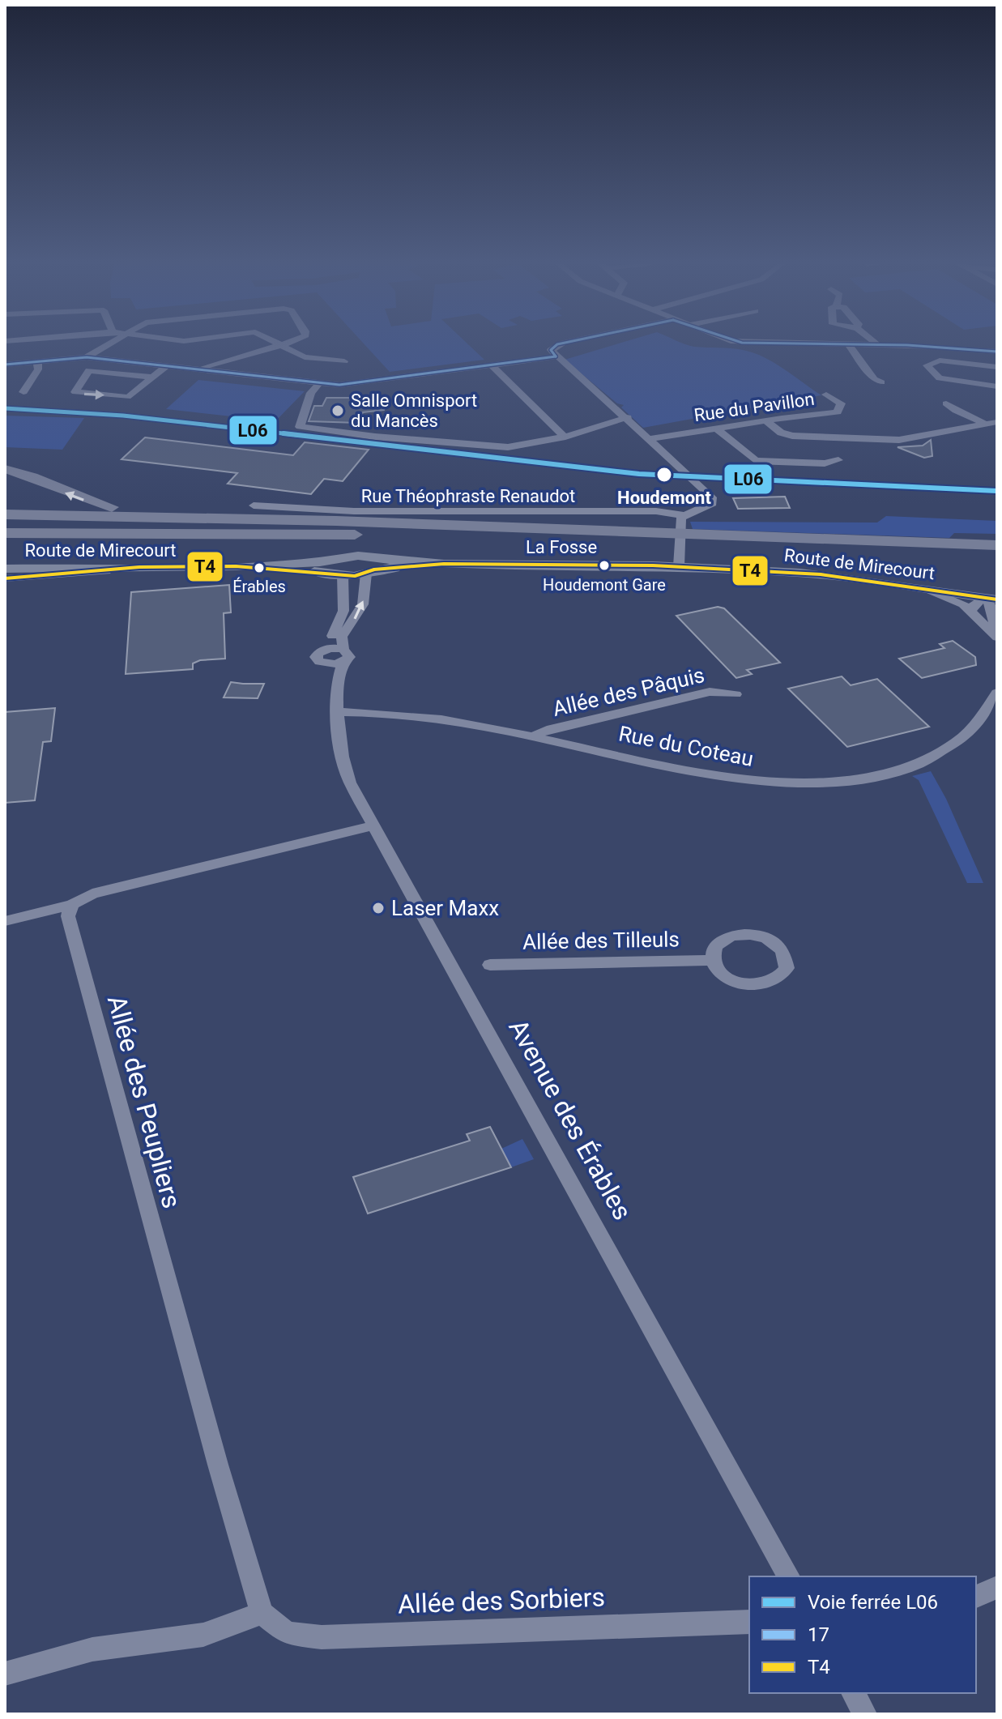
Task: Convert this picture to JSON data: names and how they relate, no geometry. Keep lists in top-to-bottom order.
{
  "streets": {
    "main road": ["La Fosse", "Route de Mirecourt"],
    "street": [
      "Rue du Pavillon",
      "Rue Théophraste Renaudot",
      "Allée des Pâquis",
      "Rue du Coteau",
      "Allée des Tilleuls",
      "Allée des Peupliers",
      "Avenue des Érables",
      "Allée des Sorbiers"
    ]
  },
  "crossings": [
    ["La Fosse", "Route de Mirecourt"],
    ["La Fosse", "Avenue des Érables"],
    ["Allée des Pâquis", "Rue du Coteau"],
    ["Rue du Coteau", "Avenue des Érables"],
    ["Allée des Peupliers", "Allée des Sorbiers"]
  ],
  "places": [
    "Salle Omnisport du Mancès",
    "Houdemont",
    "Houdemont Gare",
    "Érables",
    "Laser Maxx"
  ],
  "lines": ["transit line 17", "rail line L06", "transit line T4"],
  "legend": ["Voie ferrée L06", "17", "T4"]
}
